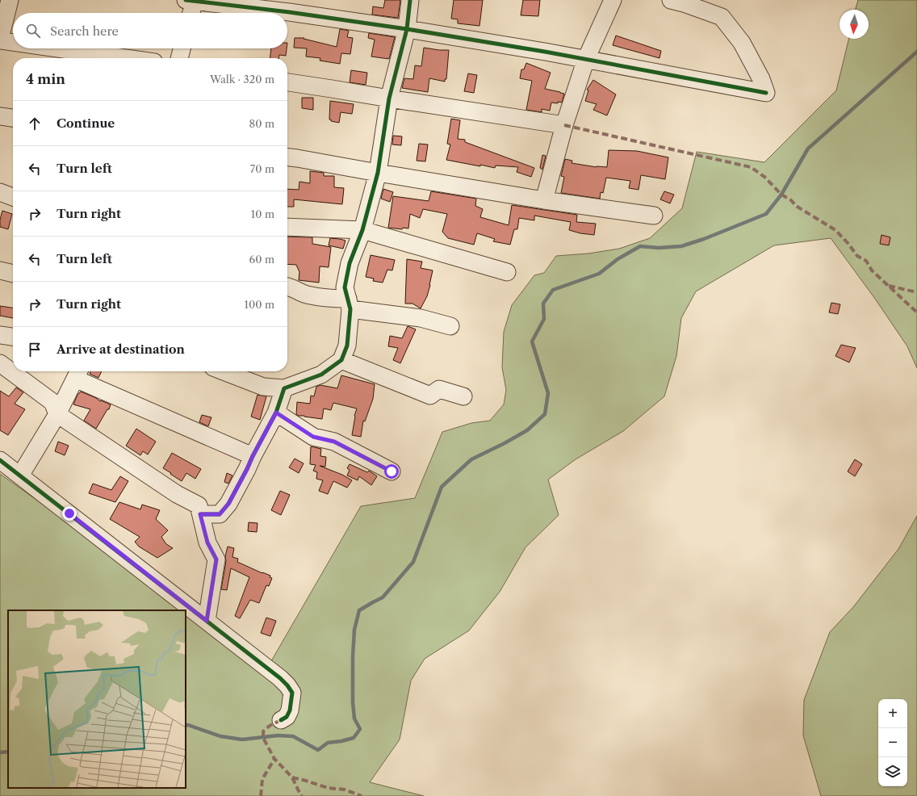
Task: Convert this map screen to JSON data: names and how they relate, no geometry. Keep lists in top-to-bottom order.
{
  "north": "bottom",
  "page": {
    "search": "Search here",
    "heading": ["4 min", "Walk · 320 m"],
    "list": [
      ["Continue", "80 m"],
      ["Turn left", "70 m"],
      ["Turn right", "10 m"],
      ["Turn left", "60 m"],
      ["Turn right", "100 m"],
      "Arrive at destination"
    ],
    "map_buttons": ["+", "−"]
  }
}
